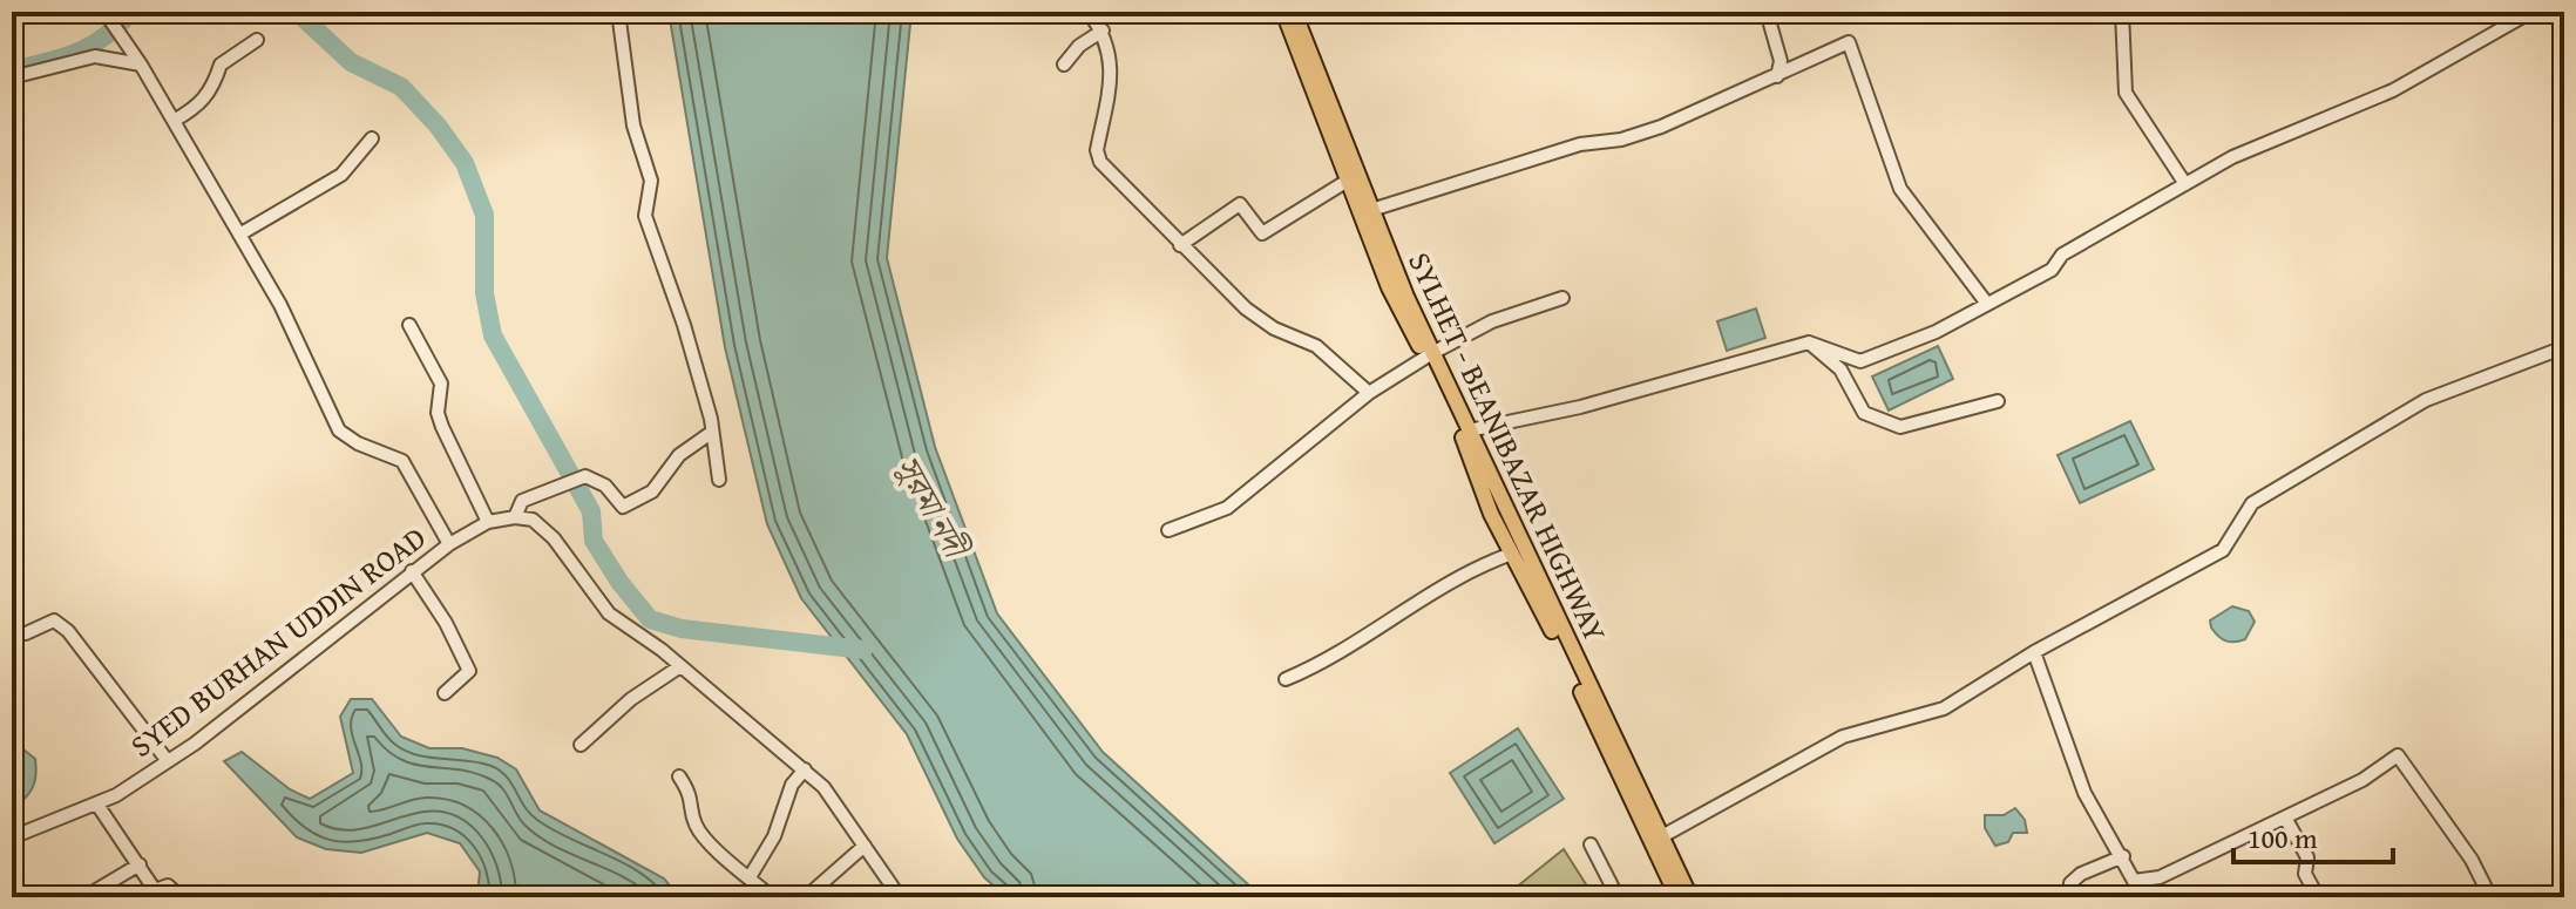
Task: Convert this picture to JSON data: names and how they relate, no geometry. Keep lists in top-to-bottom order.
{
  "streets": {
    "main road": ["SYLHET - BEANIBAZAR HIGHWAY"],
    "street": ["SYED BURHAN UDDIN ROAD"]
  },
  "water": ["সুরমা নদী"],
  "scale_bar": "100 m"
}
